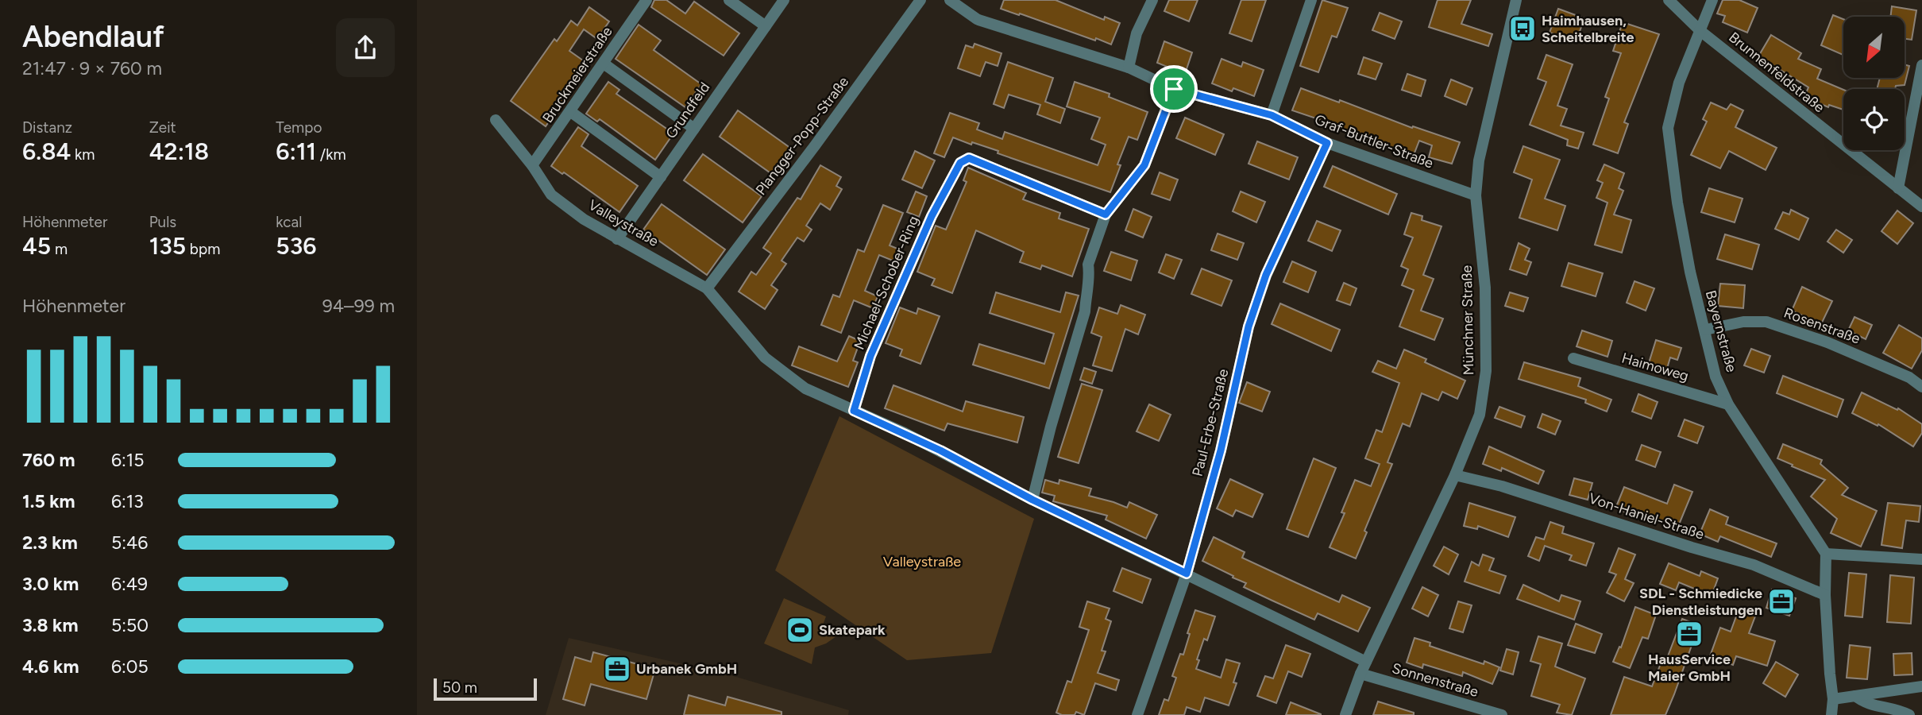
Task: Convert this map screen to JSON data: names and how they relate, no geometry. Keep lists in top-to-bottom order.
{
  "streets": {
    "street": [
      "Brunnenfeldstraße",
      "Bruckmeierstraße",
      "Grundfeld",
      "Plangger-Popp-Straße",
      "Graf-Buttler-Straße",
      "Valleystraße",
      "Michael-Schober-Ring",
      "Münchner Straße",
      "Rosenstraße",
      "Bayernstraße",
      "Haimoweg",
      "Paul-Erbe-Straße",
      "Von-Haniel-Straße",
      "Sonnenstraße"
    ]
  },
  "crossings": [
    ["Brunnenfeldstraße", "Bayernstraße"],
    ["Bruckmeierstraße", "Valleystraße"],
    ["Grundfeld", "Valleystraße"],
    ["Plangger-Popp-Straße", "Valleystraße"],
    ["Graf-Buttler-Straße", "Münchner Straße"],
    ["Graf-Buttler-Straße", "Paul-Erbe-Straße"],
    ["Valleystraße", "Michael-Schober-Ring"],
    ["Valleystraße", "Münchner Straße"],
    ["Valleystraße", "Paul-Erbe-Straße"],
    ["Münchner Straße", "Von-Haniel-Straße"],
    ["Münchner Straße", "Sonnenstraße"],
    ["Rosenstraße", "Bayernstraße"],
    ["Bayernstraße", "Haimoweg"]
  ],
  "parks": ["Valleystraße"],
  "places": {
    "bus stop": ["Haimhausen, Scheitelbreite"],
    "office": ["SDL - Schmiedicke Dienstleistungen", "HausService Maier GmbH", "Urbanek GmbH"],
    "sports": ["Skatepark"]
  },
  "scale_bar": "50 m",
  "north": "bottom left",
  "page": {
    "heading": ["Abendlauf", "21:47 · 9 × 760 m"],
    "stats": [
      ["Distanz", "6.84 km"],
      ["Zeit", "42:18"],
      ["Tempo", "6:11 /km"],
      ["Höhenmeter", "45 m"],
      ["Puls", "135 bpm"],
      ["kcal", "536"]
    ],
    "chart": ["Höhenmeter", "94–99 m"],
    "list": [
      {
        "name": "760 m",
        "note": "6:15"
      },
      {
        "name": "1.5 km",
        "note": "6:13"
      },
      {
        "name": "2.3 km",
        "note": "5:46"
      },
      {
        "name": "3.0 km",
        "note": "6:49"
      },
      {
        "name": "3.8 km",
        "note": "5:50"
      },
      {
        "name": "4.6 km",
        "note": "6:05"
      }
    ],
    "scale": "50 m"
  }
}
